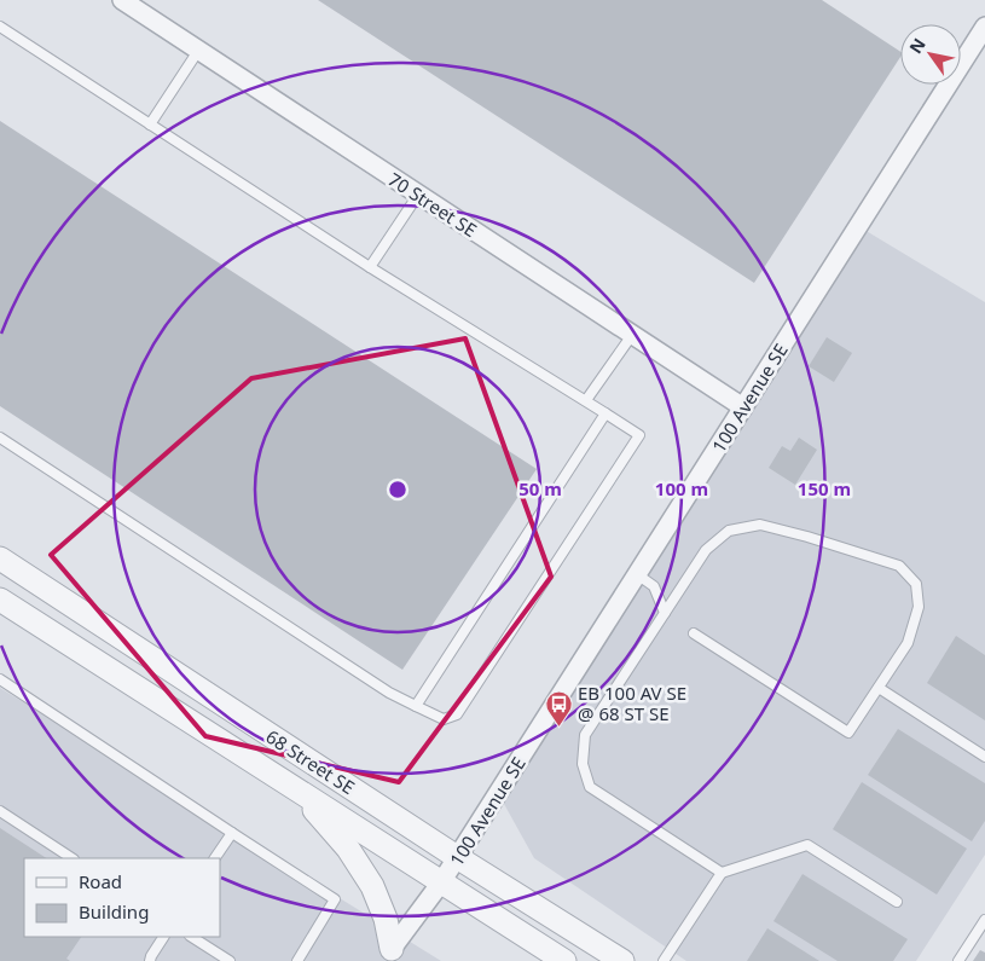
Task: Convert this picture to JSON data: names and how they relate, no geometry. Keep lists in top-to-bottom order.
{
  "streets": {
    "street": ["70 Street SE", "100 Avenue SE", "68 Street SE"]
  },
  "crossings": [
    ["70 Street SE", "100 Avenue SE"],
    ["100 Avenue SE", "68 Street SE"]
  ],
  "places": {
    "bus stop": ["EB 100 AV SE @ 68 ST SE"]
  },
  "legend": ["Road", "Building"],
  "north": "top left",
  "rings": ["50 m", "100 m", "150 m"]
}
